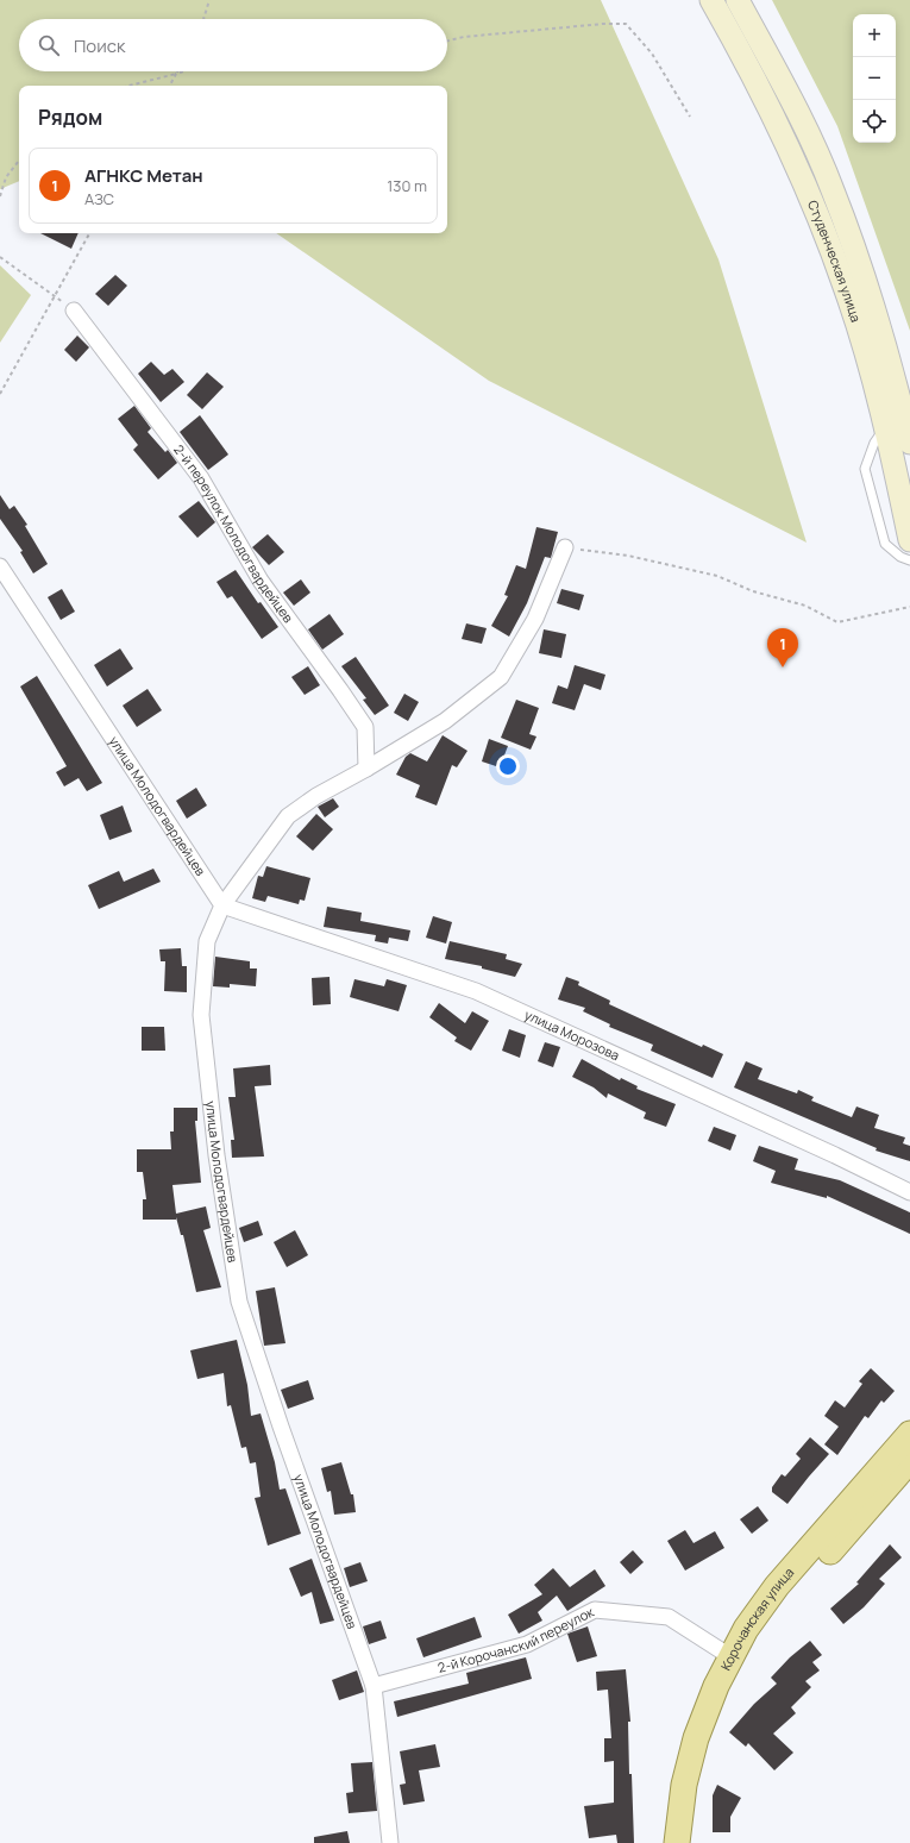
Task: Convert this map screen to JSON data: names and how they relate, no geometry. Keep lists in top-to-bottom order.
{
  "streets": {
    "main road": ["Студенческая улица", "Корочанская улица"],
    "street": [
      "2-й переулок Молодогвардейцев",
      "улица Молодогвардейцев",
      "улица Морозова",
      "2-й Корочанский переулок"
    ]
  },
  "crossings": [
    ["улица Молодогвардейцев", "улица Морозова"],
    ["улица Молодогвардейцев", "2-й Корочанский переулок"],
    ["Корочанская улица", "2-й Корочанский переулок"]
  ],
  "page": {
    "map_buttons": ["+", "−"],
    "search": "Поиск",
    "heading": "Рядом",
    "list": [
      {
        "mark": "1",
        "name": "АГНКС Метан",
        "note": "АЗС",
        "value": "130 m"
      }
    ],
    "pins": "1"
  }
}
